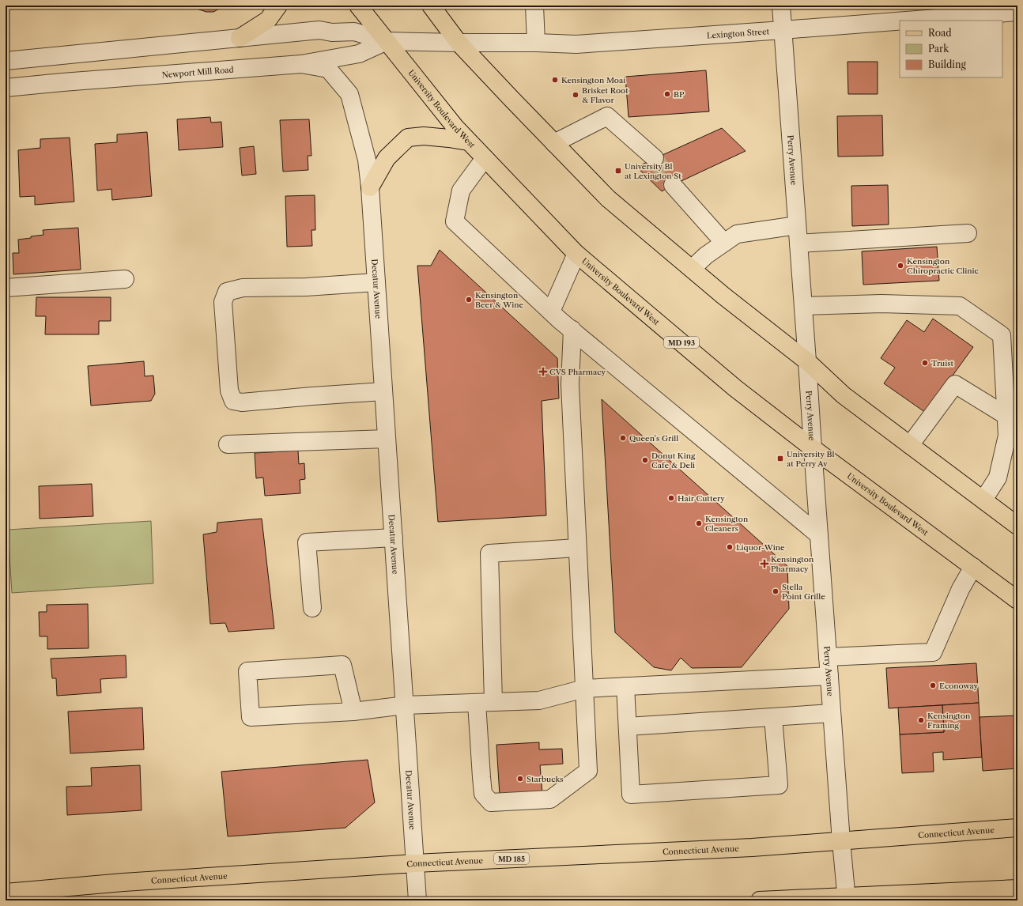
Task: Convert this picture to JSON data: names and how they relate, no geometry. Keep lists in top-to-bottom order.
{
  "streets": {
    "main road": [
      "University Boulevard West",
      "MD 193",
      "Connecticut Avenue",
      "MD 185"
    ],
    "street": [
      "Lexington Street",
      "Newport Mill Road",
      "Perry Avenue",
      "Decatur Avenue"
    ]
  },
  "crossings": [
    ["Lexington Street", "Newport Mill Road"],
    ["Lexington Street", "Perry Avenue"],
    ["Newport Mill Road", "University Boulevard West"],
    ["Newport Mill Road", "Decatur Avenue"],
    ["University Boulevard West", "Perry Avenue"],
    ["Perry Avenue", "Connecticut Avenue"],
    ["Decatur Avenue", "Connecticut Avenue"]
  ],
  "places": {
    "other": [
      "Kensington Moai",
      "BP",
      "Brisket Root & Flavor",
      "Kensington Chiropractic Clinic",
      "Kensington Beer & Wine",
      "Truist",
      "Queen's Grill",
      "Donut King Cafe & Deli",
      "Hair Cuttery",
      "Kensington Cleaners",
      "Liquor-Wine",
      "Stella Point Grille",
      "Econoway",
      "Kensington Framing",
      "Starbucks"
    ],
    "transit": ["University Bl at Lexington St", "University Bl at Perry Av"],
    "health": ["CVS Pharmacy", "Kensington Pharmacy"]
  },
  "legend": ["Road", "Park", "Building"]
}
